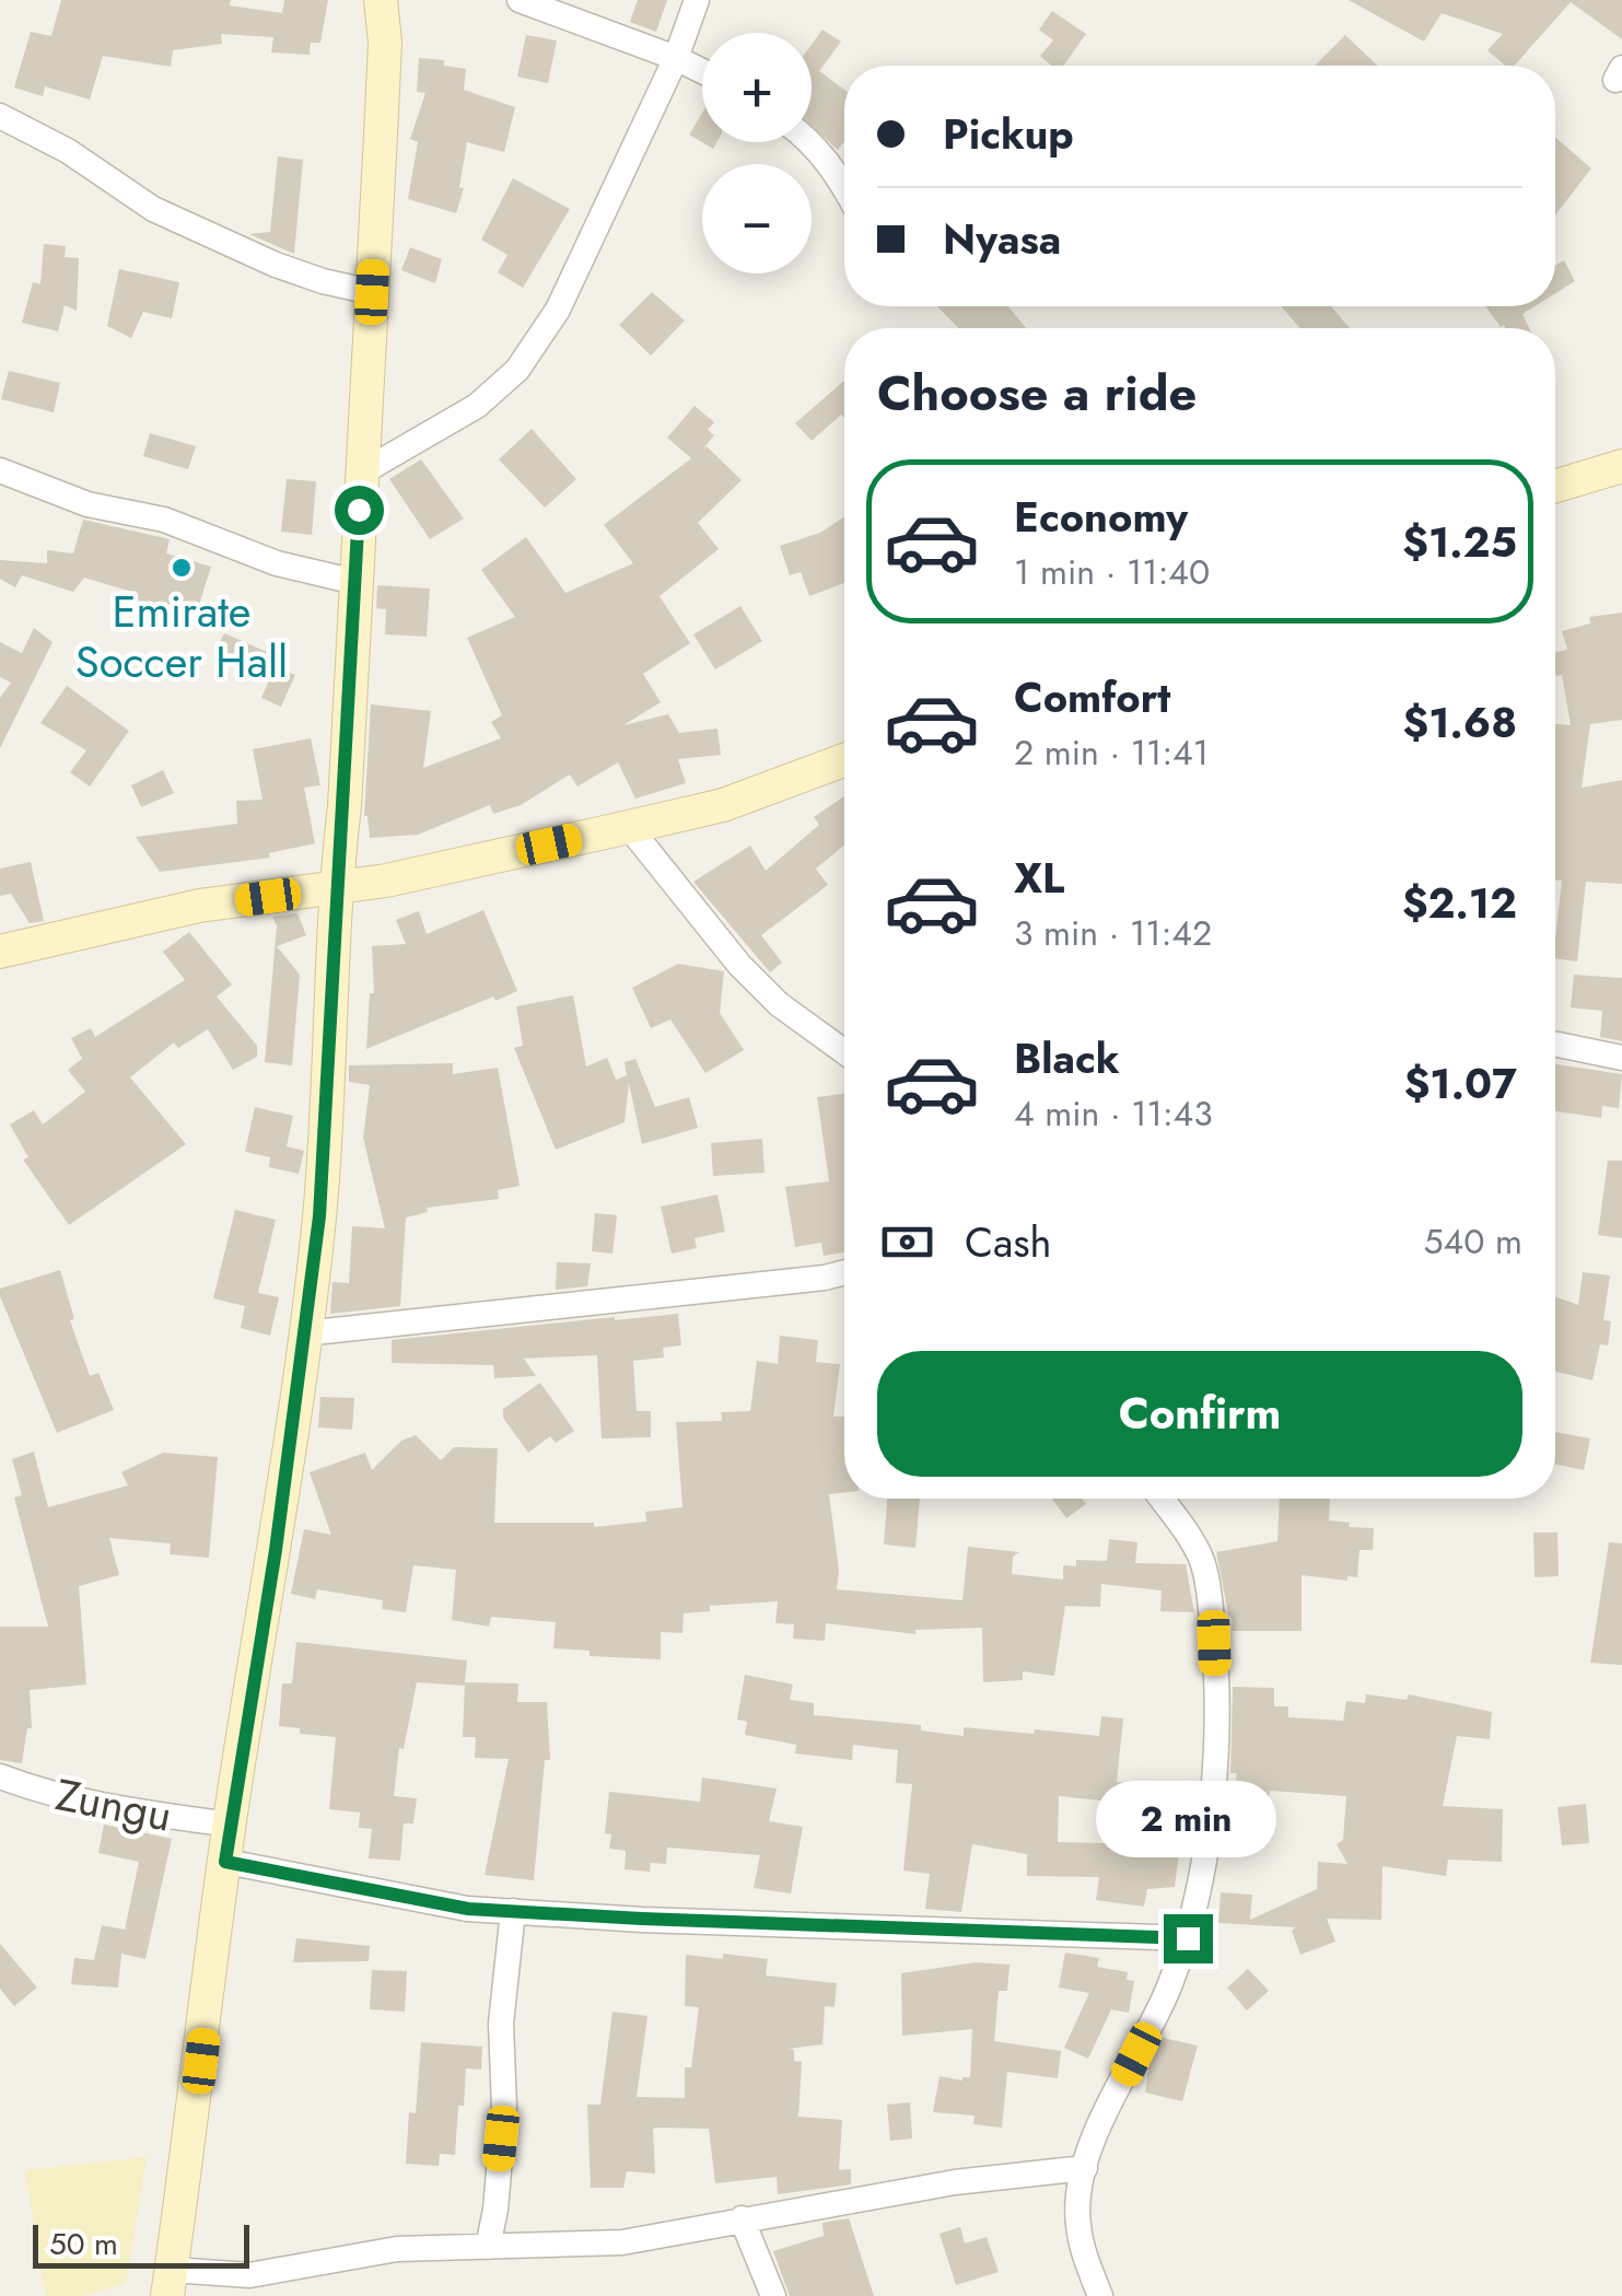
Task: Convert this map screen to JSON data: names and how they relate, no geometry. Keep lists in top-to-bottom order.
{
  "streets": {
    "street": ["Zungu"]
  },
  "places": ["Emirate Soccer Hall"],
  "scale_bar": "50 m",
  "page": {
    "map_buttons": ["+", "−"],
    "banner": ["Pickup", "Nyasa"],
    "heading": "Choose a ride",
    "list": [
      {
        "name": "Economy",
        "note": "1 min · 11:40",
        "value": "$1.25"
      },
      {
        "name": "Comfort",
        "note": "2 min · 11:41",
        "value": "$1.68"
      },
      {
        "name": "XL",
        "note": "3 min · 11:42",
        "value": "$2.12"
      },
      {
        "name": "Black",
        "note": "4 min · 11:43",
        "value": "$1.07"
      }
    ],
    "pay": ["Cash", "540 m"],
    "buttons": "Confirm",
    "bubble": "2 min",
    "scale": "50 m"
  }
}
